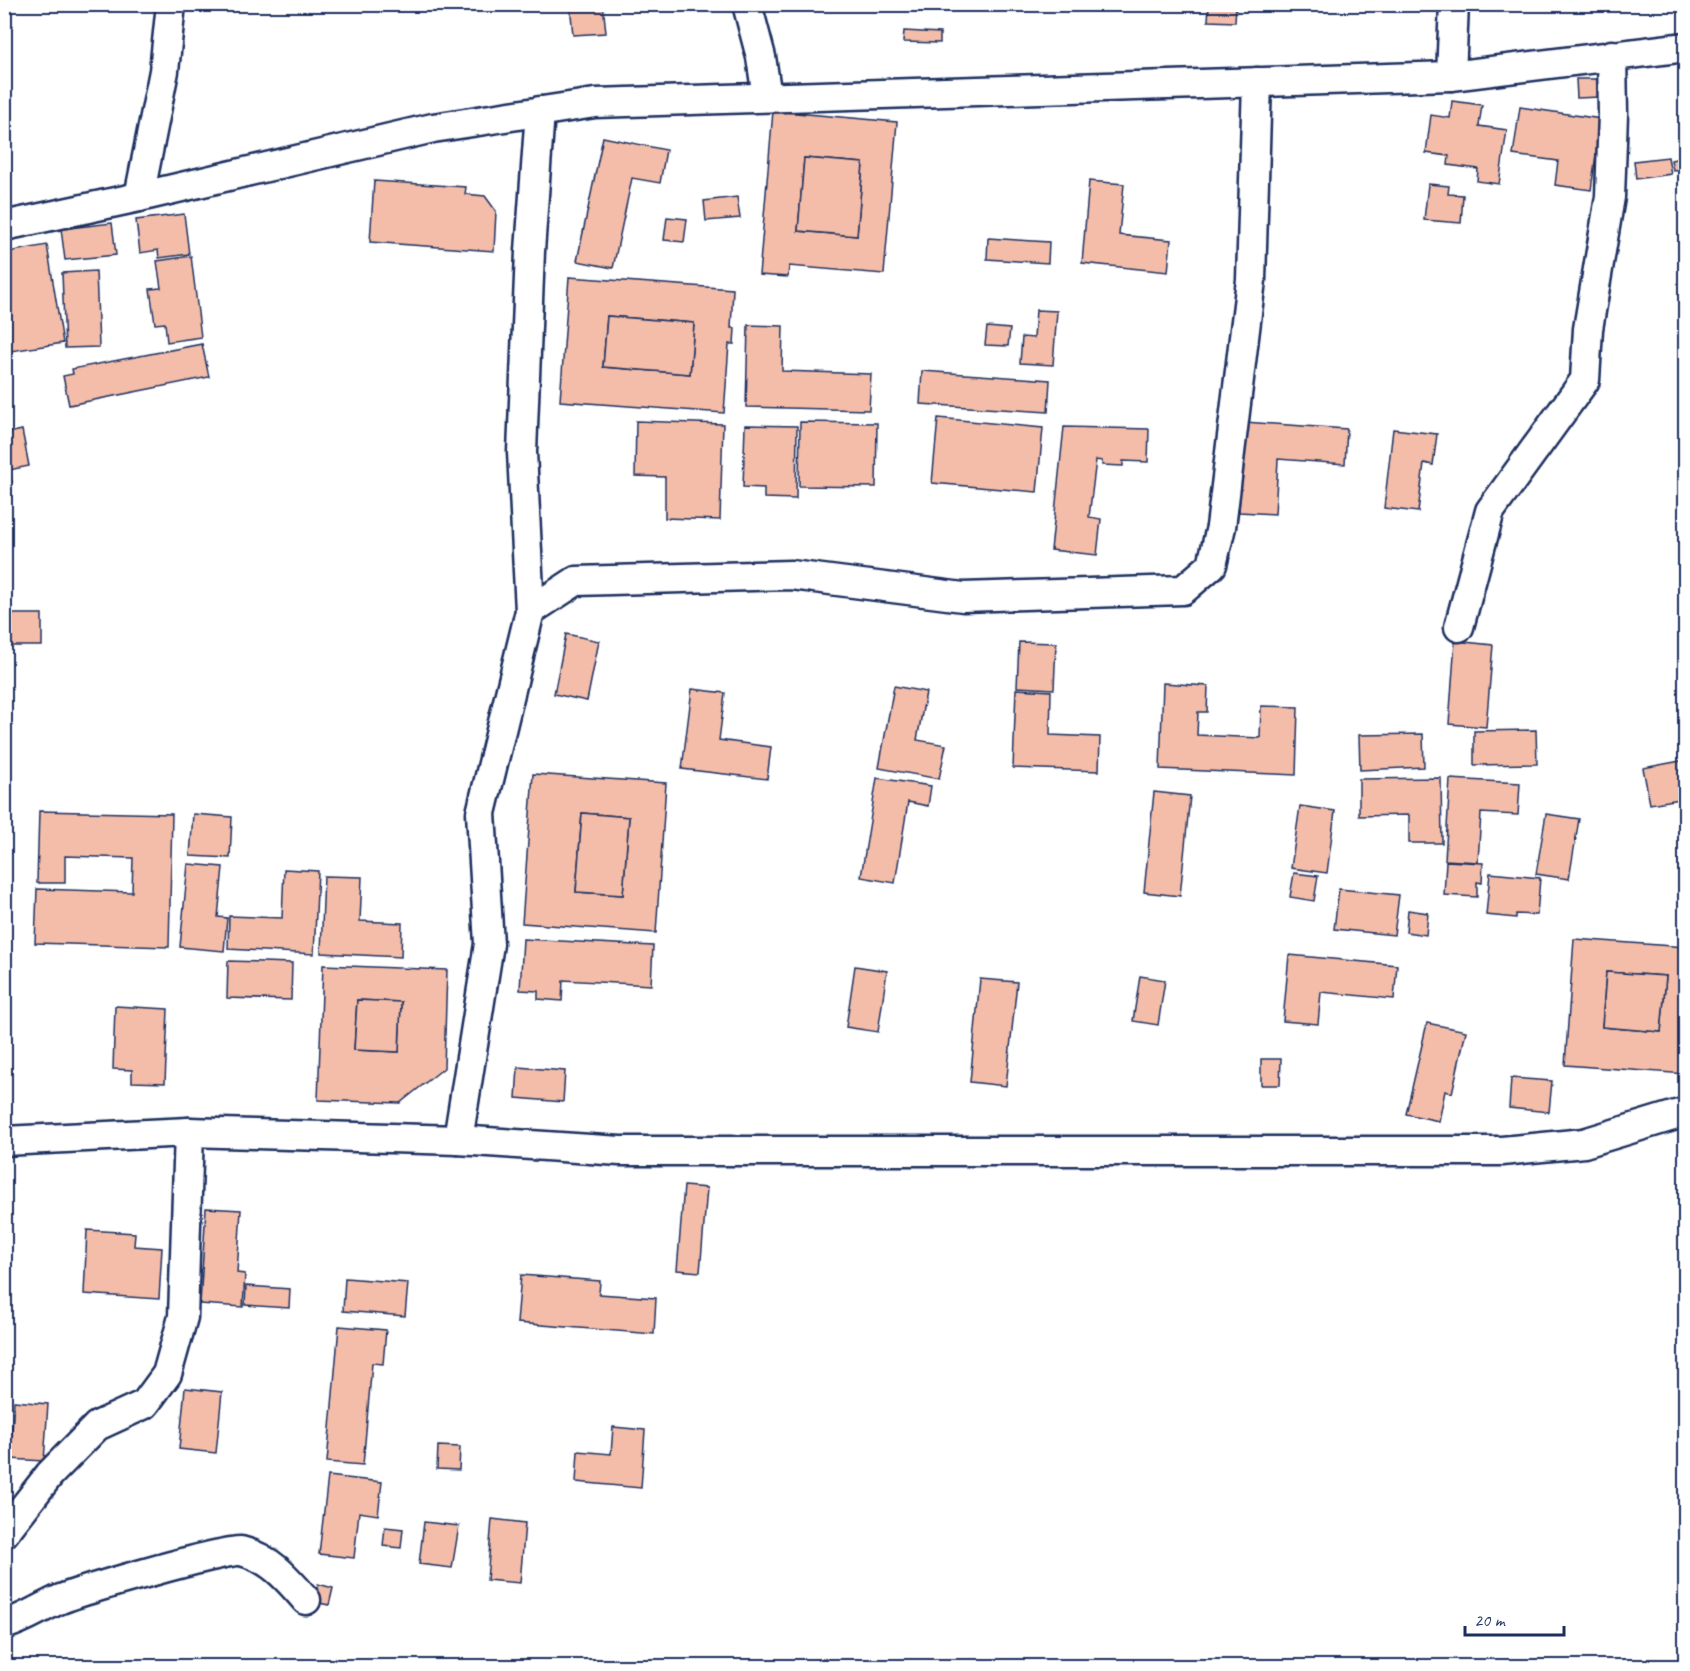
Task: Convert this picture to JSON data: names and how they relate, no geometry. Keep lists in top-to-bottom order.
{
  "scale_bar": "20 m"
}
